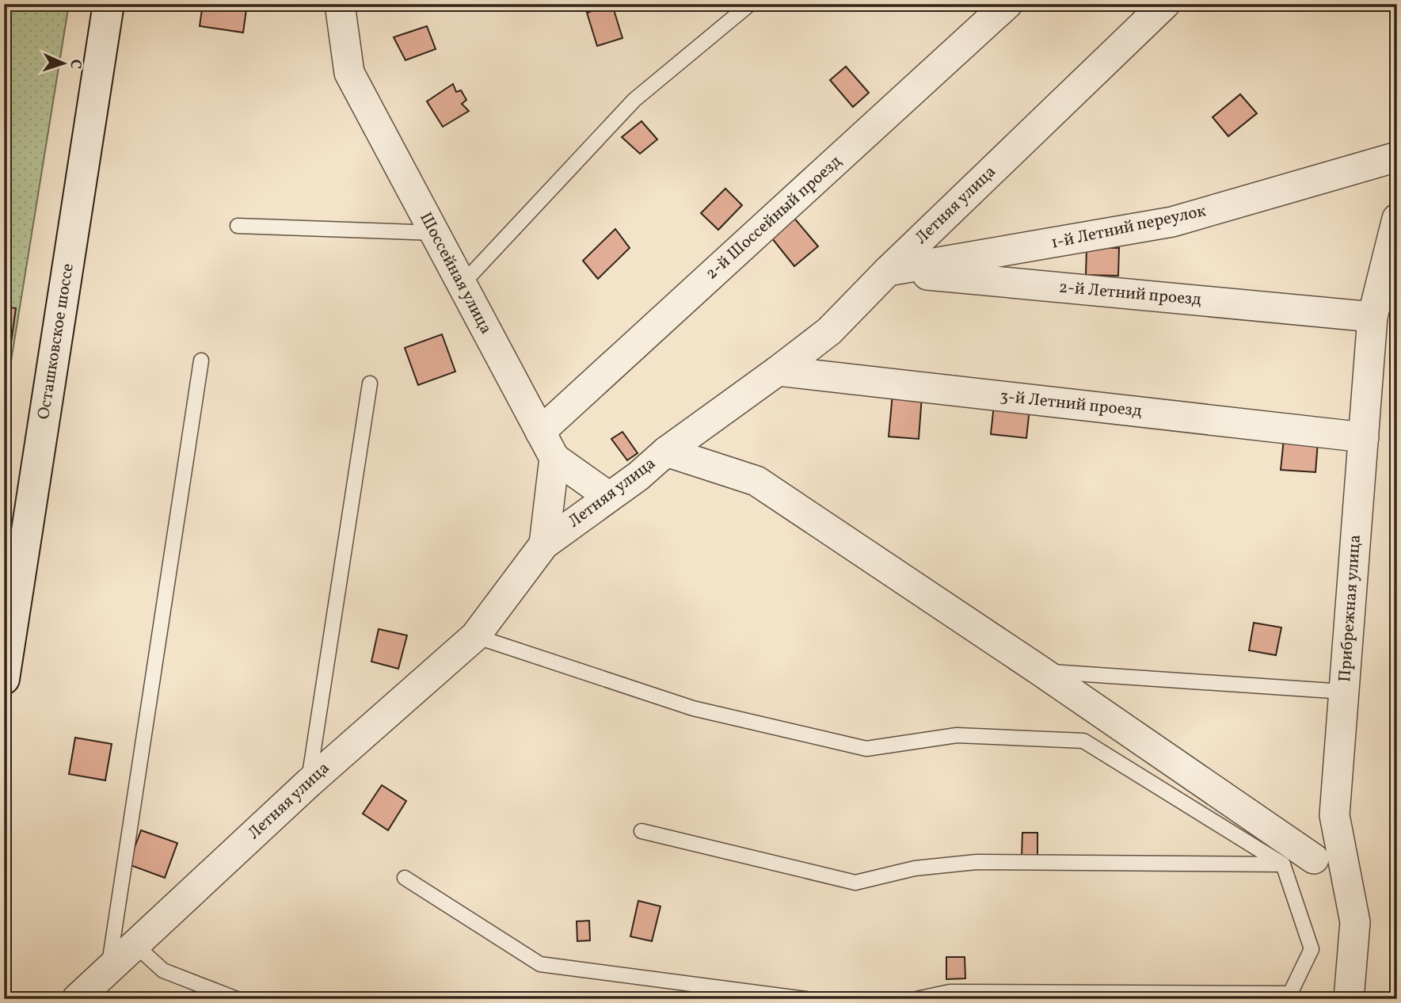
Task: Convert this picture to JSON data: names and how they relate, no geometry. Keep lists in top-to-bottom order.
{
  "streets": {
    "main road": ["Осташковское шоссе"],
    "street": [
      "Летняя улица",
      "2-й Шоссейный проезд",
      "1-й Летний переулок",
      "Шоссейная улица",
      "2-й Летний проезд",
      "3-й Летний проезд",
      "Прибрежная улица"
    ]
  },
  "crossings": [
    ["Летняя улица", "1-й Летний переулок"],
    ["Летняя улица", "2-й Летний проезд"],
    ["Летняя улица", "3-й Летний проезд"],
    ["2-й Шоссейный проезд", "Шоссейная улица"],
    ["1-й Летний переулок", "2-й Летний проезд"],
    ["2-й Летний проезд", "Прибрежная улица"],
    ["3-й Летний проезд", "Прибрежная улица"]
  ],
  "north": "right"
}
